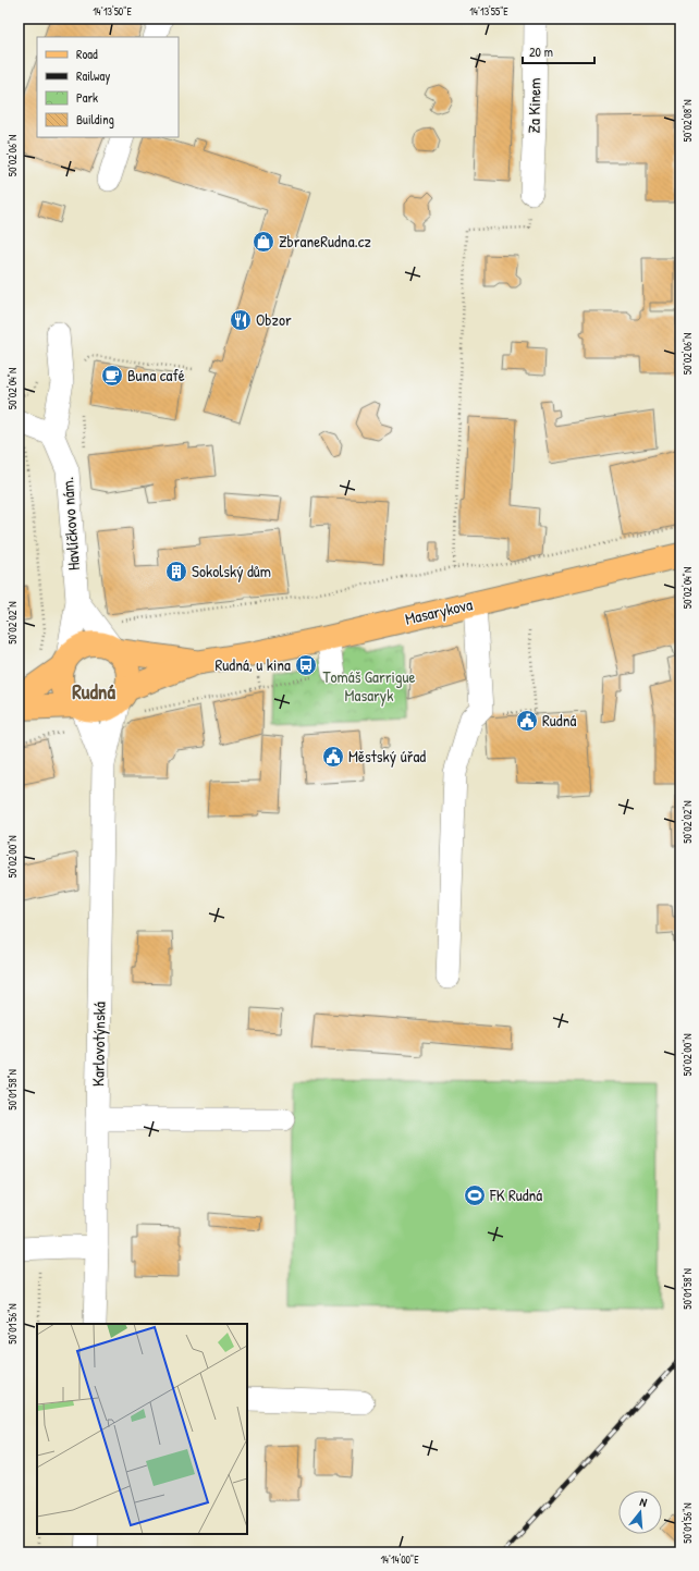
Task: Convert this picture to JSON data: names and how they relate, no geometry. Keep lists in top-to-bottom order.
{
  "streets": {
    "main road": ["Masarykova"],
    "street": ["Za Kinem", "Havlíčkovo nám.", "Karlovotýnská"]
  },
  "districts": ["Rudná"],
  "parks": ["Tomáš Garrigue Masaryk"],
  "places": {
    "shop": ["ZbraneRudna.cz"],
    "restaurant": ["Obzor"],
    "cafe": ["Buna café"],
    "building": ["Sokolský dům"],
    "bus stop": ["Rudná, u kina"],
    "public building": ["Rudná", "Městský úřad"],
    "sports": ["FK Rudná"]
  },
  "legend": [
    "Road",
    "Railway",
    "Park",
    "Building"
  ],
  "scale_bar": "20 m",
  "north": "top",
  "coordinates": [
    "14°13'50\"E",
    "14°13'55\"E",
    "50°02'08\"N",
    "50°02'06\"N",
    "50°02'04\"N",
    "50°02'02\"N",
    "50°02'00\"N",
    "50°01'58\"N",
    "50°01'56\"N",
    "14°14'00\"E"
  ]
}
